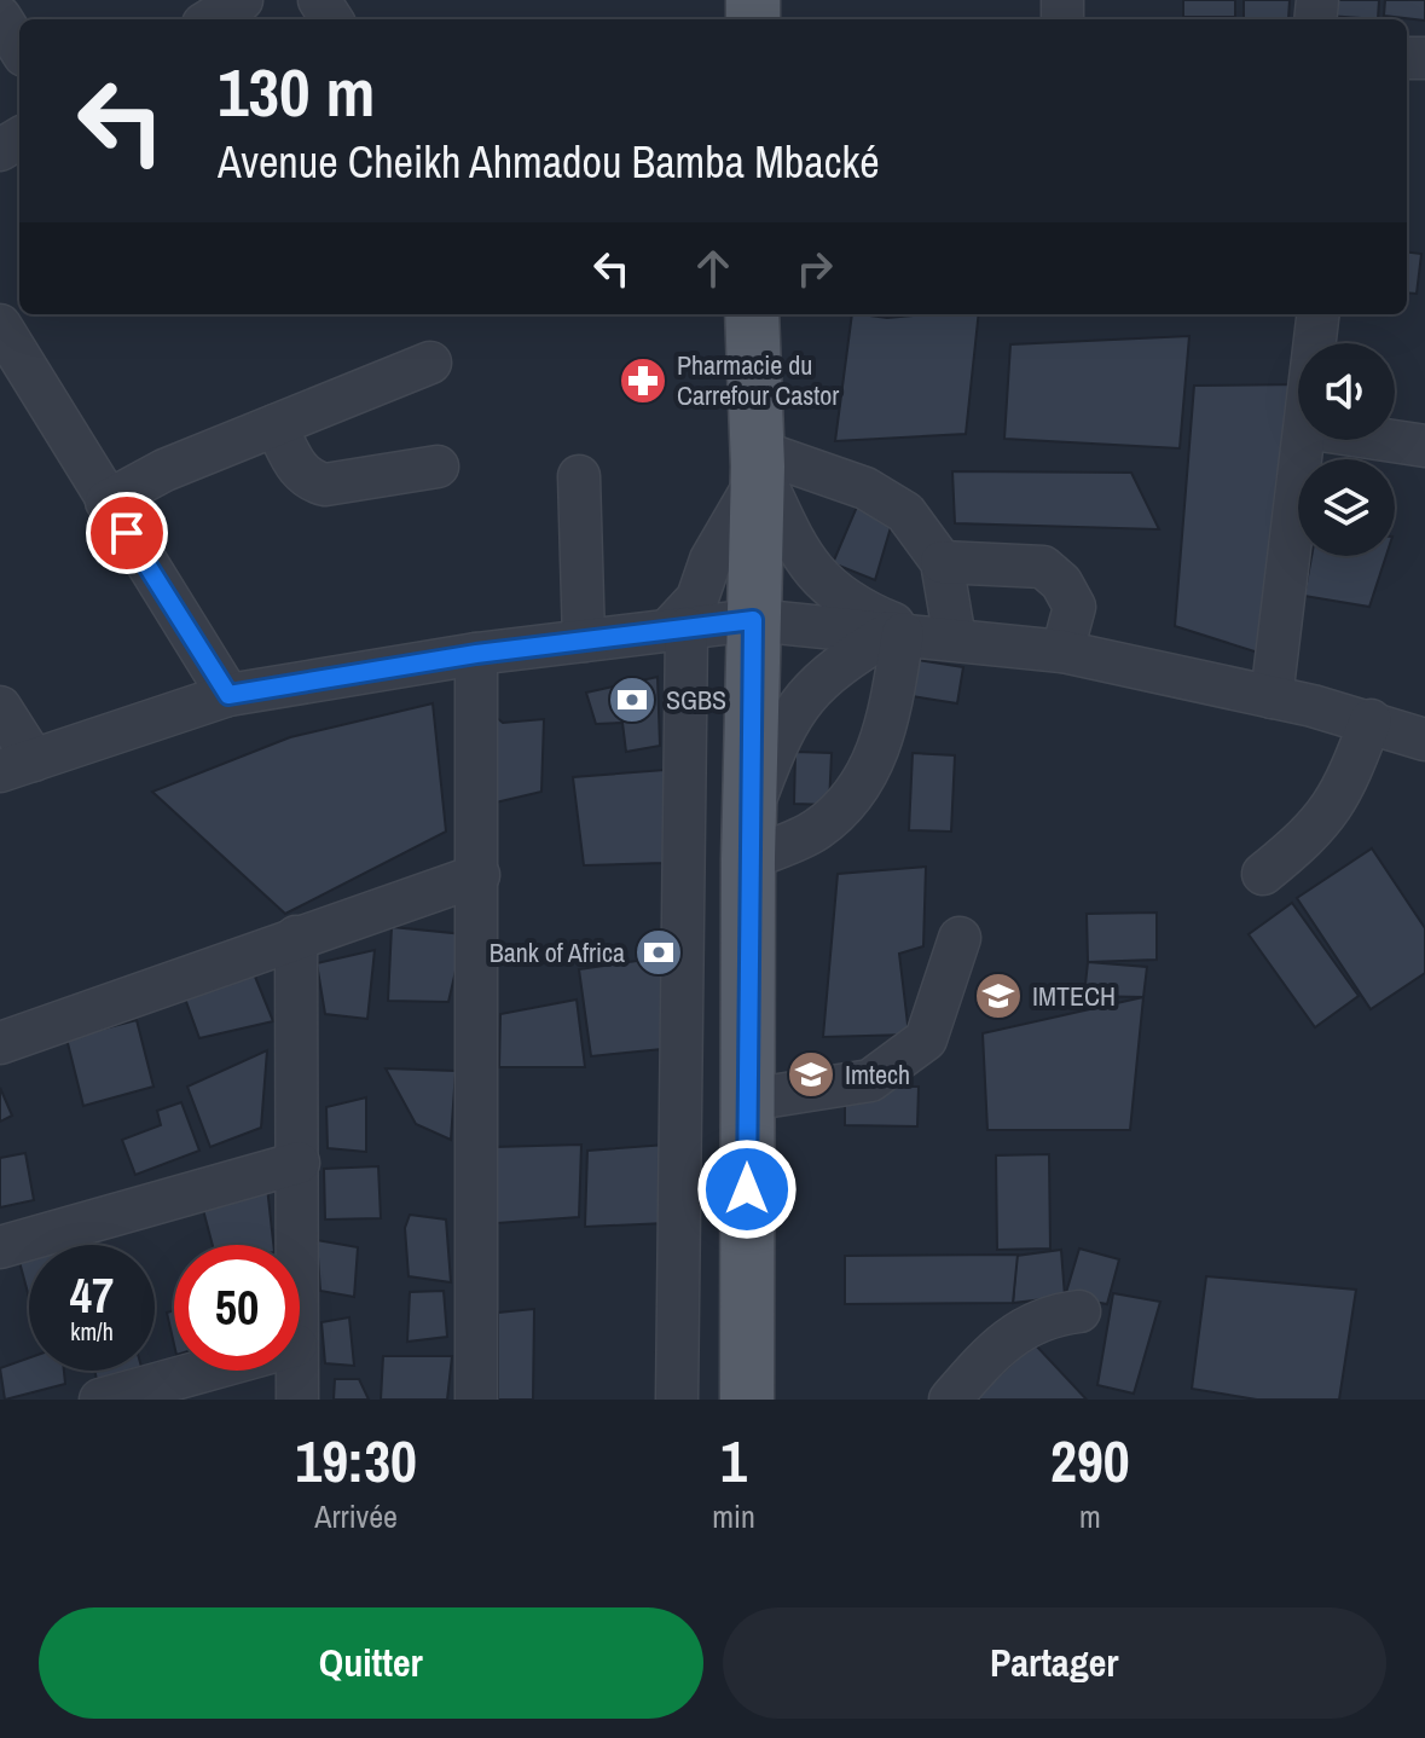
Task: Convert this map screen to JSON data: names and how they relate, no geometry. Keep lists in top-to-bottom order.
{
  "places": {
    "pharmacy": ["Pharmacie du Carrefour Castor"],
    "bank": ["SGBS", "Bank of Africa"],
    "school or university": ["IMTECH", "Imtech"]
  },
  "page": {
    "turn": ["130 m", "Avenue Cheikh Ahmadou Bamba Mbacké"],
    "speed": "47 km/h",
    "limit": "50",
    "eta": [
      "19:30",
      "Arrivée",
      "1",
      "min",
      "290",
      "m"
    ],
    "buttons": ["Quitter", "Partager"]
  }
}
